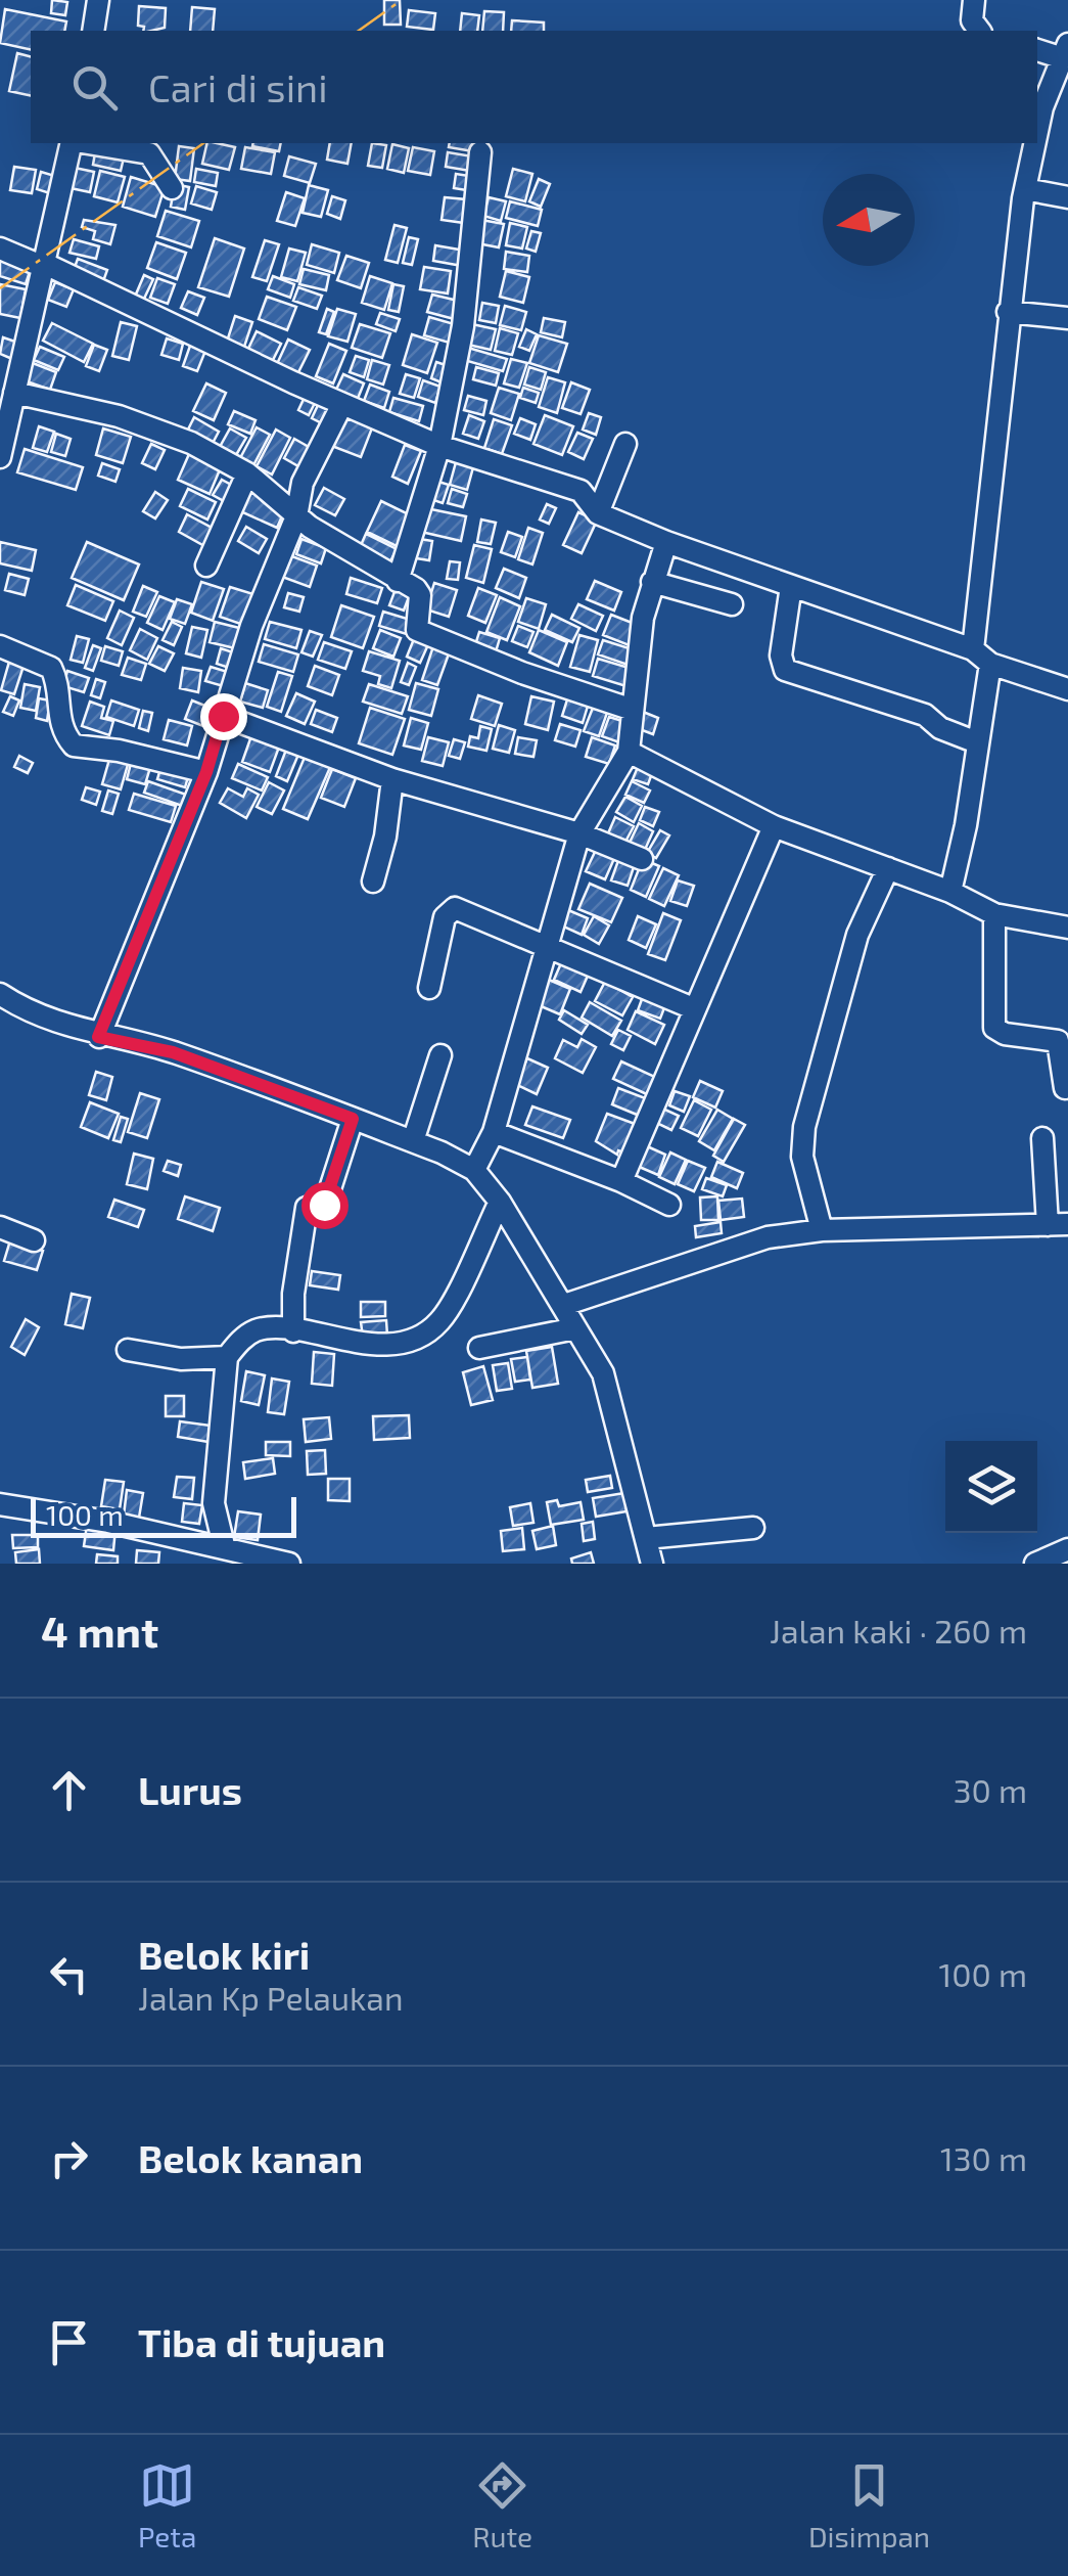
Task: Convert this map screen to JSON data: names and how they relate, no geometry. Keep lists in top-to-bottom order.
{
  "scale_bar": "100 m",
  "north": "left",
  "page": {
    "search": "Cari di sini",
    "scale": "100 m",
    "heading": ["4 mnt", "Jalan kaki · 260 m"],
    "list": [
      ["Lurus", "30 m"],
      ["Belok kiri", "Jalan Kp Pelaukan", "100 m"],
      ["Belok kanan", "130 m"],
      "Tiba di tujuan"
    ],
    "nav": ["Peta", "Rute", "Disimpan"]
  }
}
